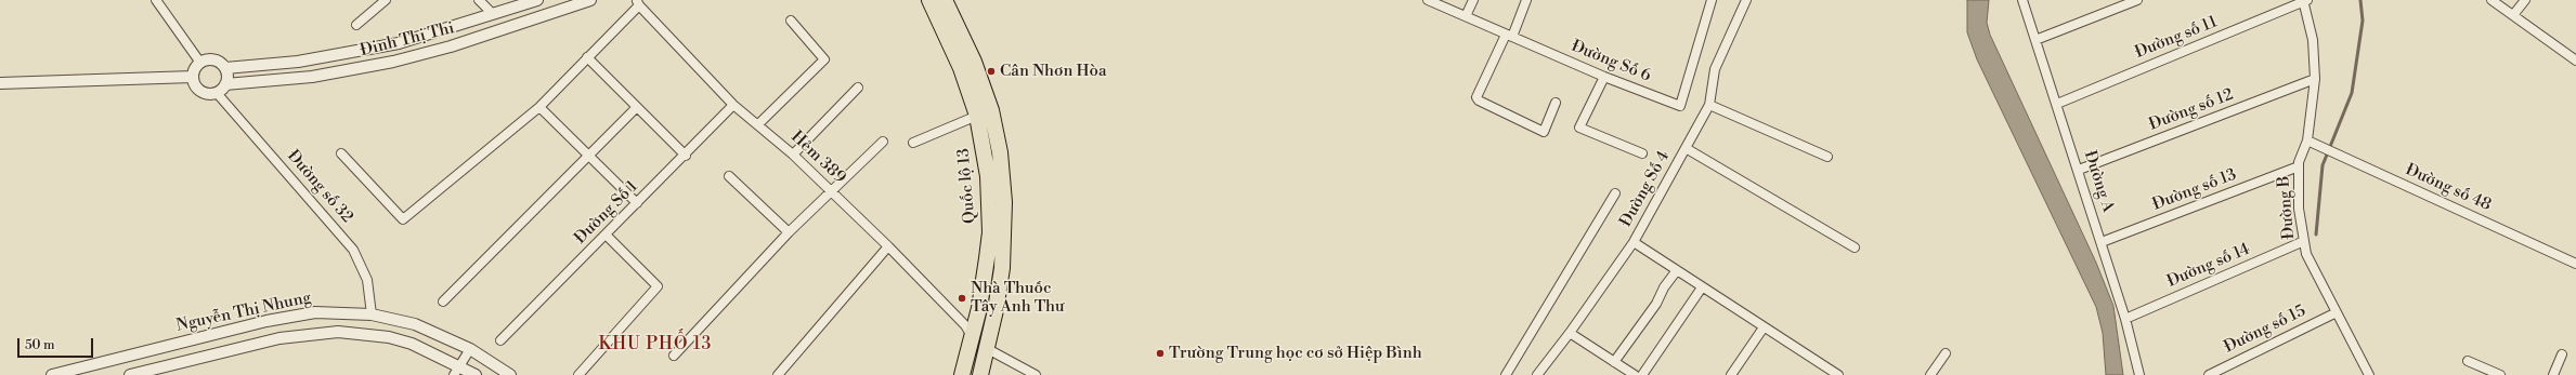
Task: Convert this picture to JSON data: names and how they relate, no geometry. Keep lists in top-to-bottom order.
{
  "streets": {
    "highway": ["Quốc lộ 13"],
    "street": [
      "Đường số 11",
      "Đinh Thị Thi",
      "Đường Số 6",
      "Đường số 12",
      "Hẻm 389",
      "Đường A",
      "Đường số 32",
      "Đường số 48",
      "Đường Số 4",
      "Đường số 13",
      "Đường B",
      "Đường Số 1",
      "Đường số 14",
      "Nguyễn Thị Nhung",
      "Đường số 15"
    ]
  },
  "crossings": [
    ["Đường số 11", "Đường A"],
    ["Đường số 11", "Đường B"],
    ["Đinh Thị Thi", "Đường số 32"],
    ["Đường số 12", "Đường A"],
    ["Đường số 12", "Đường B"],
    ["Hẻm 389", "Quốc lộ 13"],
    ["Hẻm 389", "Đường Số 1"],
    ["Đường A", "Đường số 13"],
    ["Đường A", "Đường số 14"],
    ["Đường số 32", "Nguyễn Thị Nhung"],
    ["Đường số 48", "Đường B"],
    ["Đường số 13", "Đường B"],
    ["Đường B", "Đường số 14"],
    ["Đường B", "Đường số 15"]
  ],
  "districts": ["KHU PHỐ 13"],
  "places": ["Cân Nhơn Hòa", "Nhà Thuốc Tây Anh Thư", "Trường Trung học cơ sở Hiệp Bình"],
  "scale_bar": "50 m"
}
